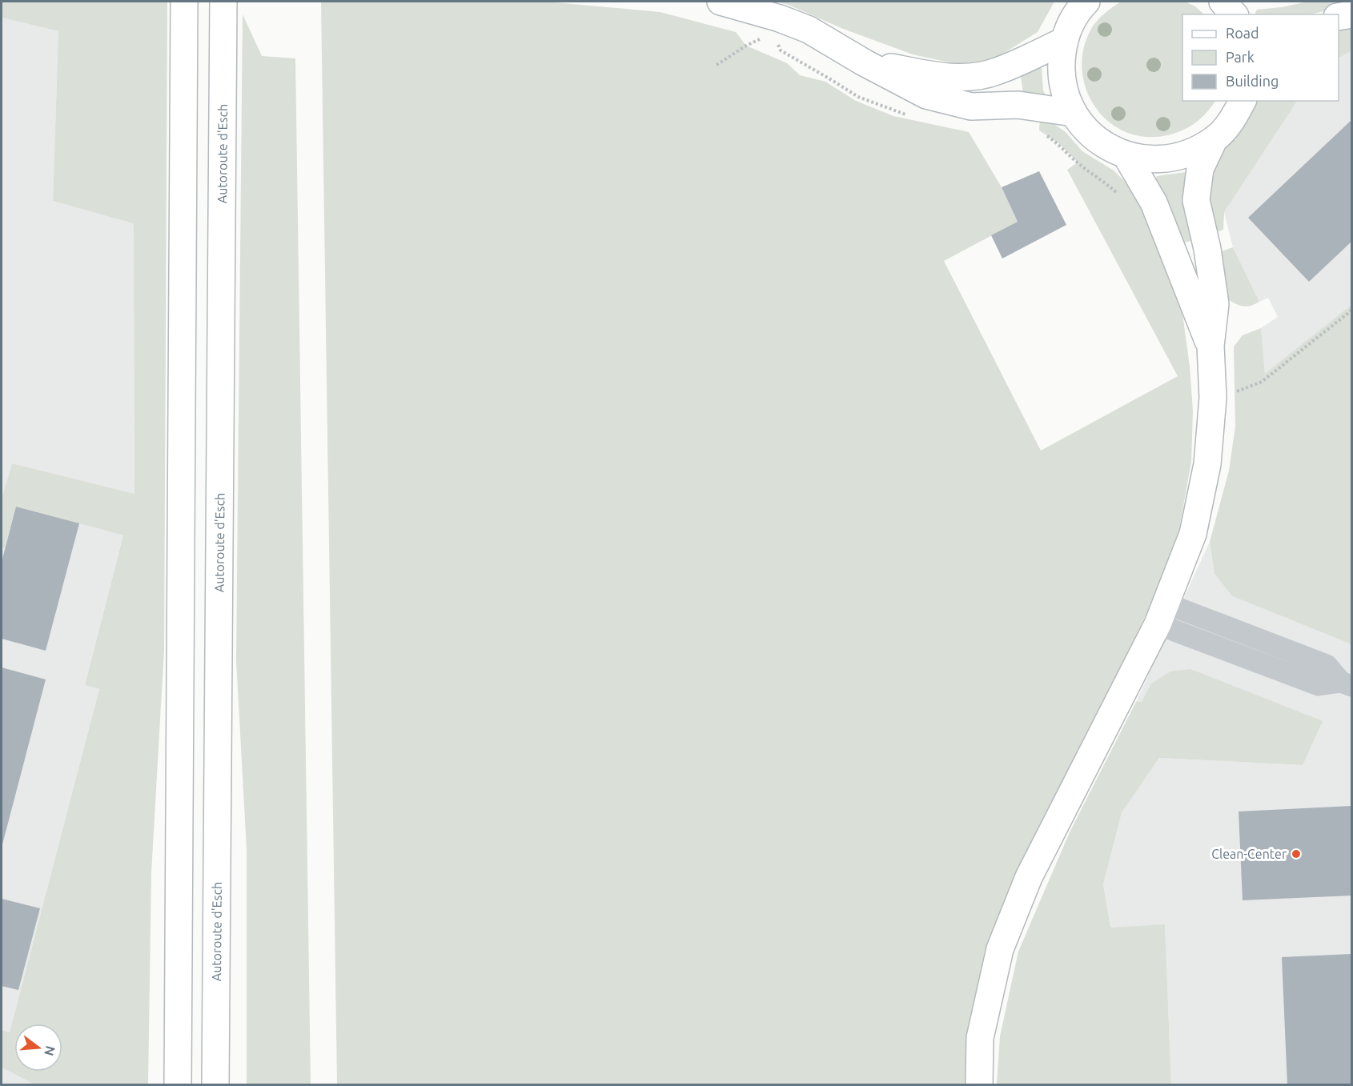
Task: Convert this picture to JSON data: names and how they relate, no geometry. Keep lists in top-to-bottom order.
{
  "streets": {
    "main road": ["Autoroute d'Esch"]
  },
  "places": ["Clean-Center"],
  "legend": ["Road", "Park", "Building"],
  "north": "right"
}
